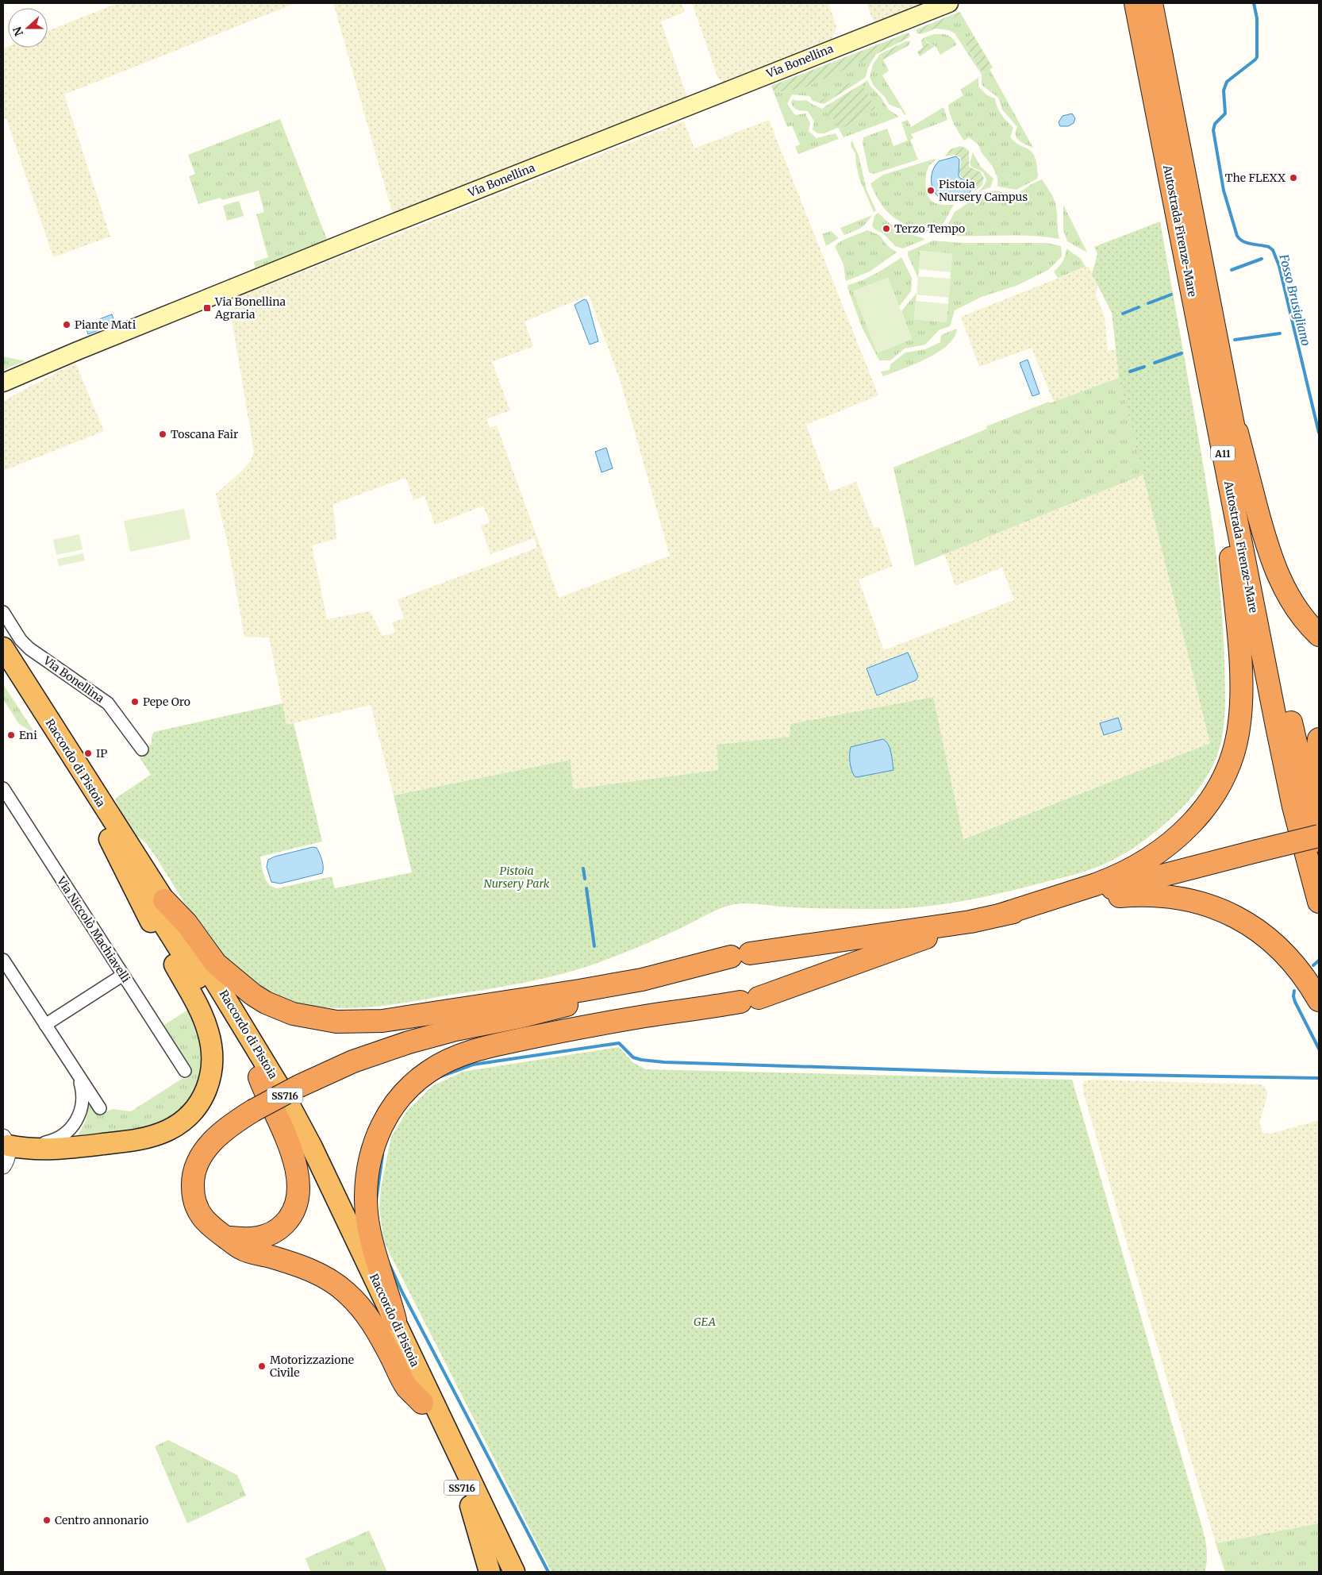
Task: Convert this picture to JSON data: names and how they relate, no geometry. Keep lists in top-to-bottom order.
{
  "streets": {
    "highway": [
      "Autostrada Firenze-Mare",
      "A11",
      "Raccordo di Pistoia",
      "SS716"
    ],
    "main road": ["Via Bonellina"],
    "street": ["Via Niccolò Machiavelli"]
  },
  "water": ["Fosso Brusigliano"],
  "parks": ["Pistoia Nursery Park", "GEA"],
  "places": {
    "other": [
      "The FLEXX",
      "Pistoia Nursery Campus",
      "Terzo Tempo",
      "Piante Mati",
      "Toscana Fair",
      "Pepe Oro",
      "Eni",
      "IP",
      "Motorizzazione Civile",
      "Centro annonario"
    ],
    "transit": ["Via Bonellina Agraria"]
  },
  "north": "left"
}
